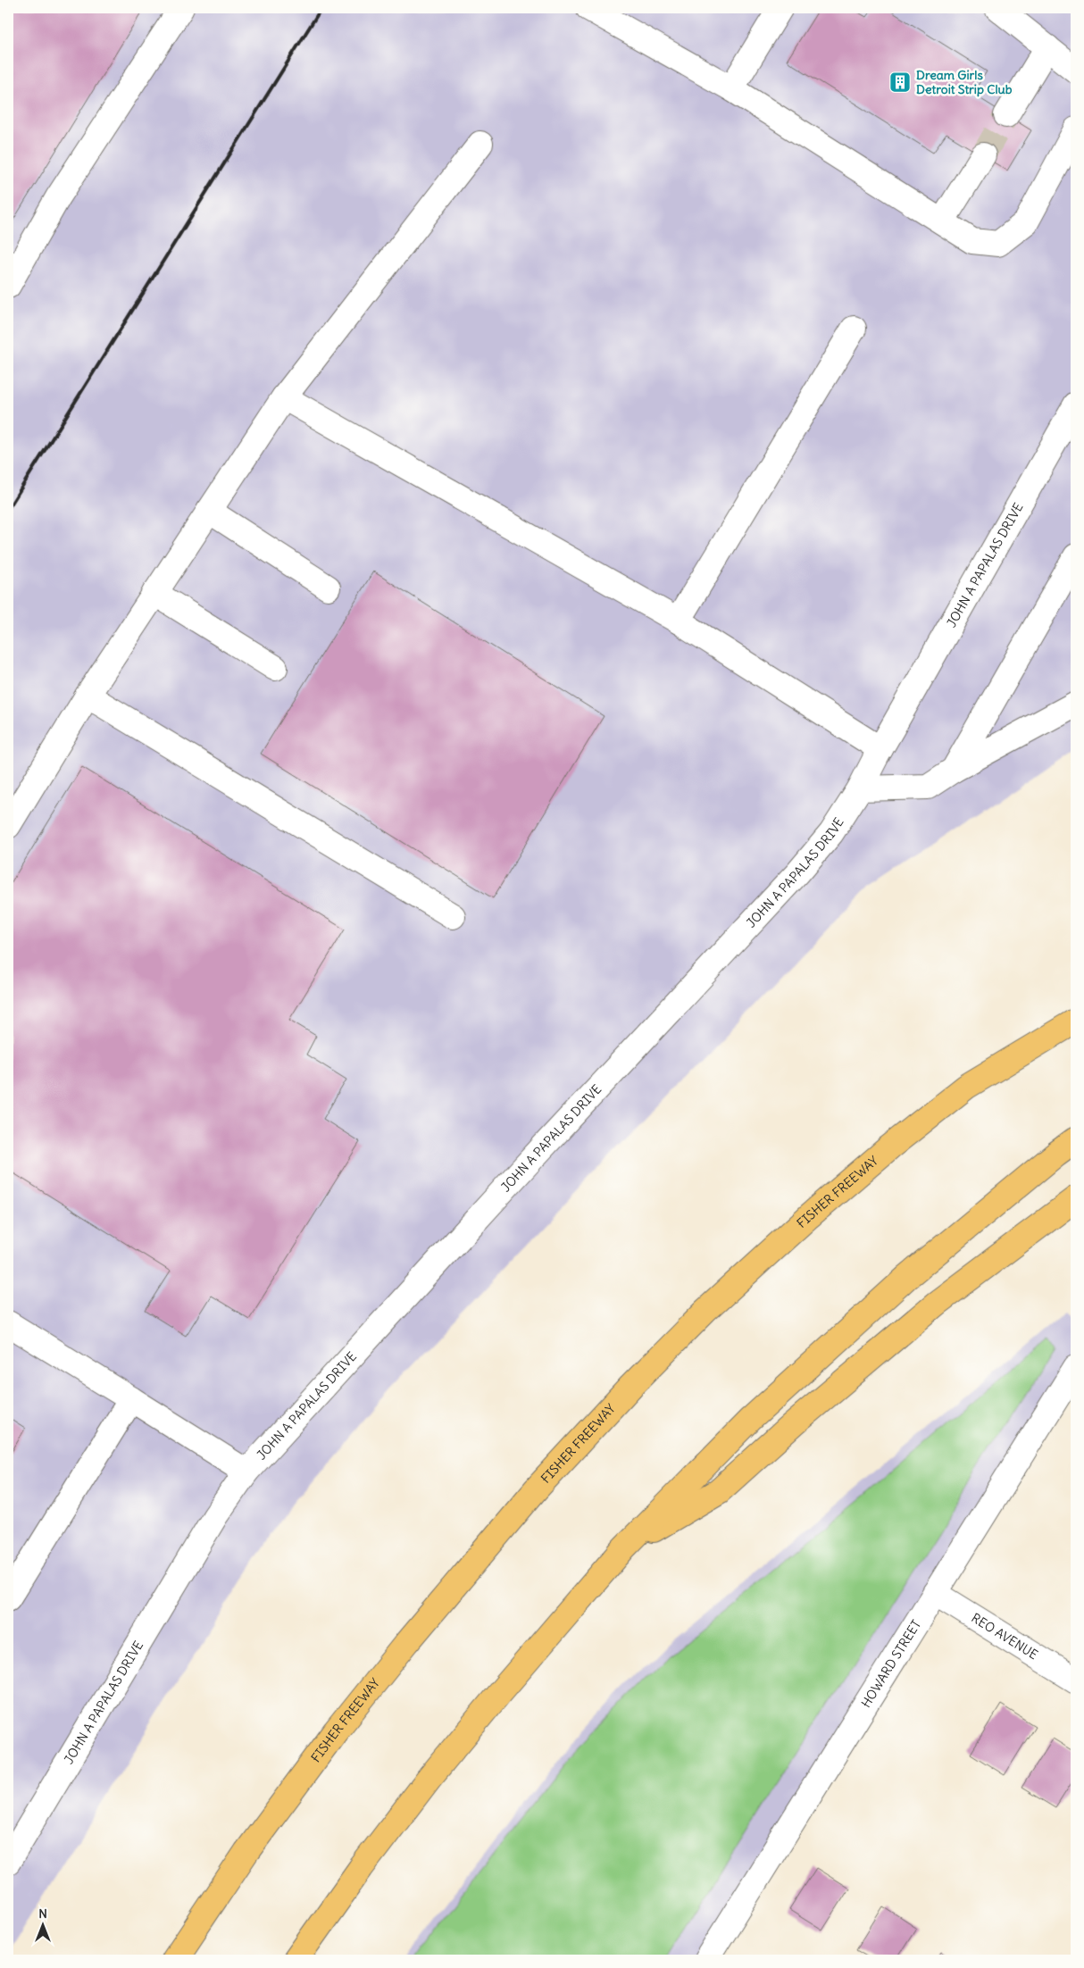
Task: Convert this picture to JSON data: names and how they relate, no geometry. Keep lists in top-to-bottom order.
{
  "streets": {
    "highway": ["FISHER FREEWAY"],
    "street": ["JOHN A PAPALAS DRIVE", "REO AVENUE", "HOWARD STREET"]
  },
  "crossings": [
    ["REO AVENUE", "HOWARD STREET"]
  ],
  "places": {
    "building": ["Dream Girls Detroit Strip Club"]
  },
  "north": "top"
}
